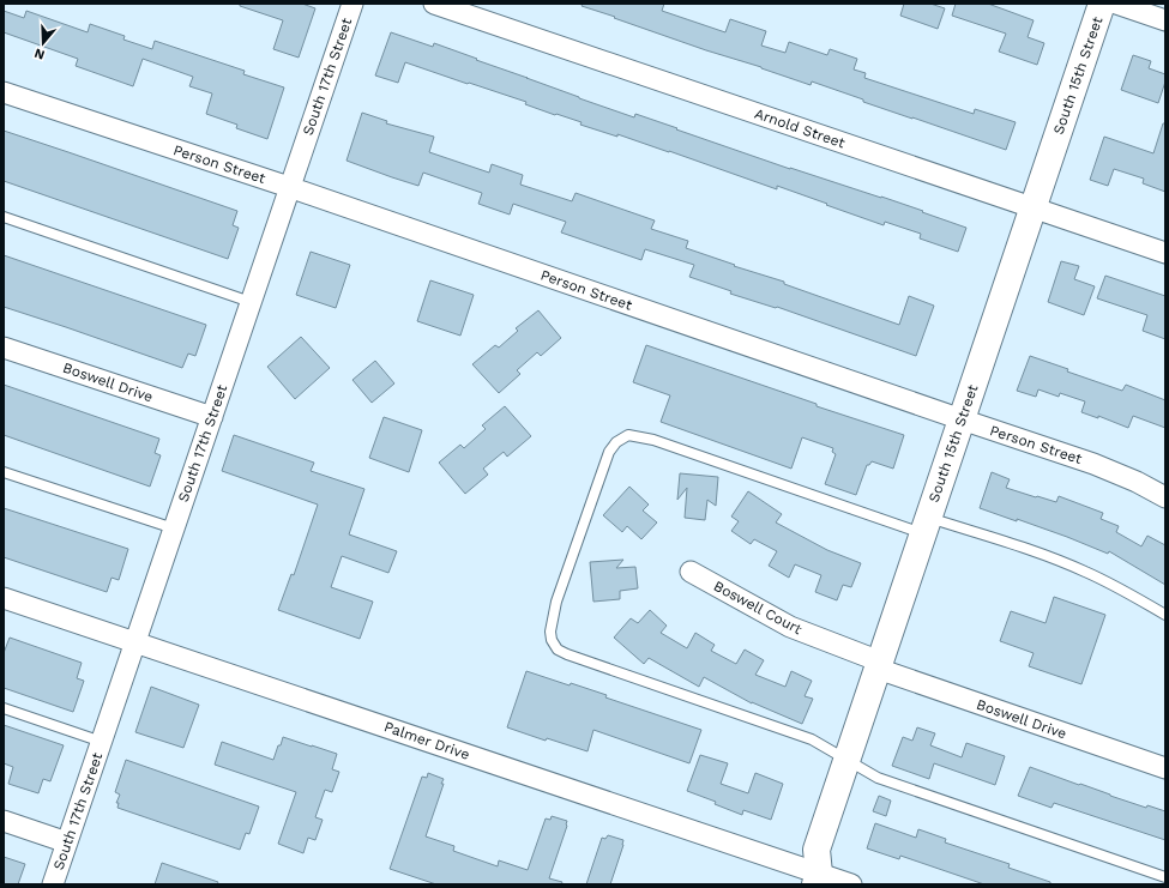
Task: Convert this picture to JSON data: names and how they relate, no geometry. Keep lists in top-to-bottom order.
{
  "streets": {
    "main road": ["South 15th Street"],
    "street": [
      "South 17th Street",
      "Arnold Street",
      "Person Street",
      "Boswell Drive",
      "Boswell Court",
      "Palmer Drive"
    ]
  },
  "crossings": [
    ["South 15th Street", "Arnold Street"],
    ["South 15th Street", "Person Street"],
    ["South 15th Street", "Boswell Drive"],
    ["South 15th Street", "Boswell Court"],
    ["South 15th Street", "Palmer Drive"],
    ["South 17th Street", "Person Street"],
    ["South 17th Street", "Boswell Drive"],
    ["South 17th Street", "Palmer Drive"],
    ["Boswell Drive", "Boswell Court"]
  ],
  "north": "bottom"
}
